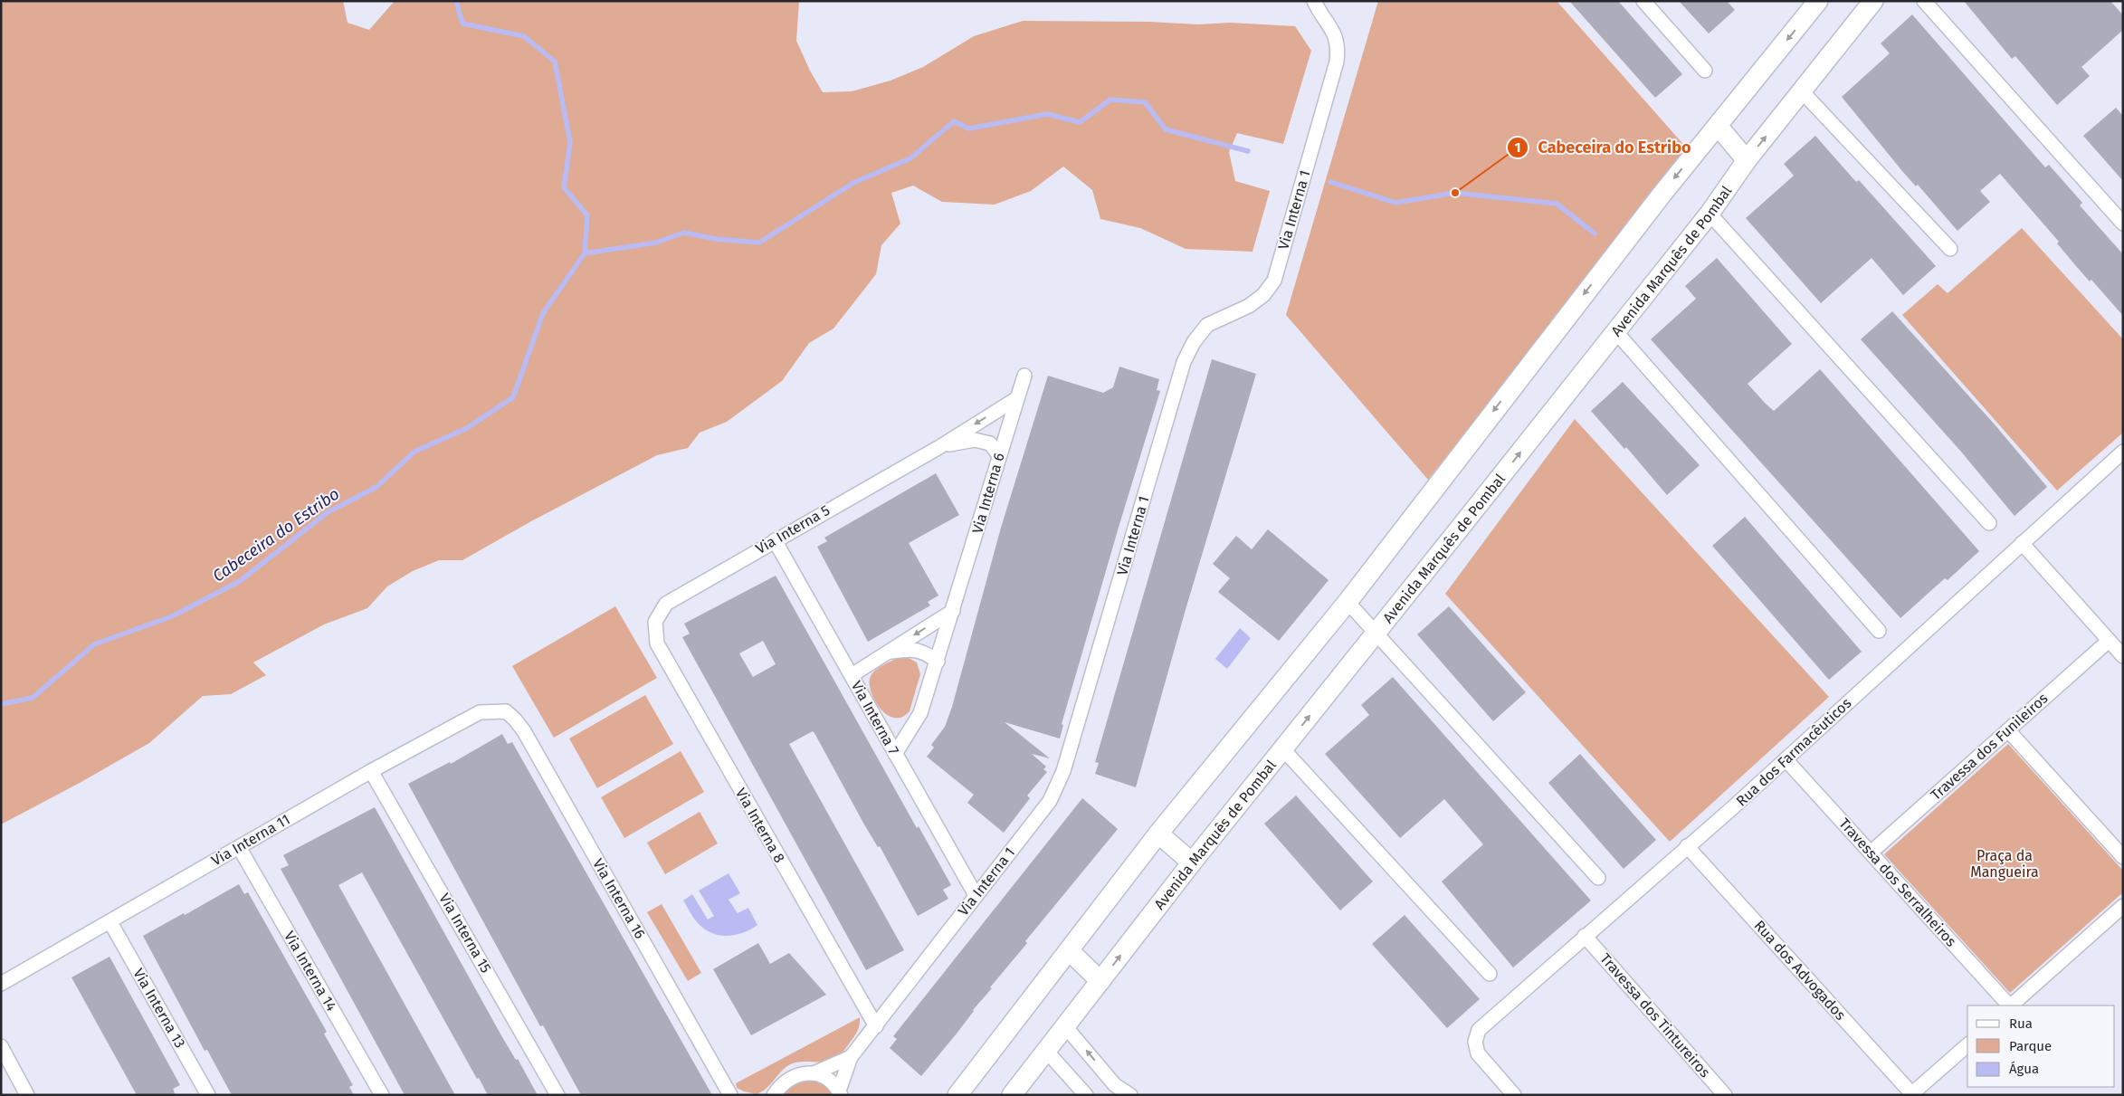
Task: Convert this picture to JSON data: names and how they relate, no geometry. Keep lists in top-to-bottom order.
{
  "streets": {
    "main road": ["Avenida Marquês de Pombal"],
    "street": [
      "Via Interna 1",
      "Via Interna 6",
      "Via Interna 5",
      "Via Interna 7",
      "Travessa dos Funileiros",
      "Rua dos Farmacêuticos",
      "Via Interna 8",
      "Via Interna 11",
      "Travessa dos Serralheiros",
      "Via Interna 16",
      "Via Interna 15",
      "Rua dos Advogados",
      "Via Interna 14",
      "Via Interna 13",
      "Travessa dos Tintureiros"
    ]
  },
  "crossings": [
    ["Via Interna 1", "Via Interna 7"],
    ["Via Interna 1", "Via Interna 8"],
    ["Via Interna 6", "Via Interna 5"],
    ["Via Interna 6", "Via Interna 7"],
    ["Via Interna 5", "Via Interna 7"],
    ["Via Interna 5", "Via Interna 8"],
    ["Travessa dos Funileiros", "Travessa dos Serralheiros"],
    ["Rua dos Farmacêuticos", "Travessa dos Serralheiros"],
    ["Rua dos Farmacêuticos", "Rua dos Advogados"],
    ["Rua dos Farmacêuticos", "Travessa dos Tintureiros"],
    ["Via Interna 11", "Via Interna 16"],
    ["Via Interna 11", "Via Interna 15"],
    ["Via Interna 11", "Via Interna 14"],
    ["Via Interna 11", "Via Interna 13"]
  ],
  "water": ["Cabeceira do Estribo"],
  "parks": ["Praça da Mangueira"],
  "places": ["Cabeceira do Estribo"],
  "legend": ["Rua", "Parque", "Água"]
}
